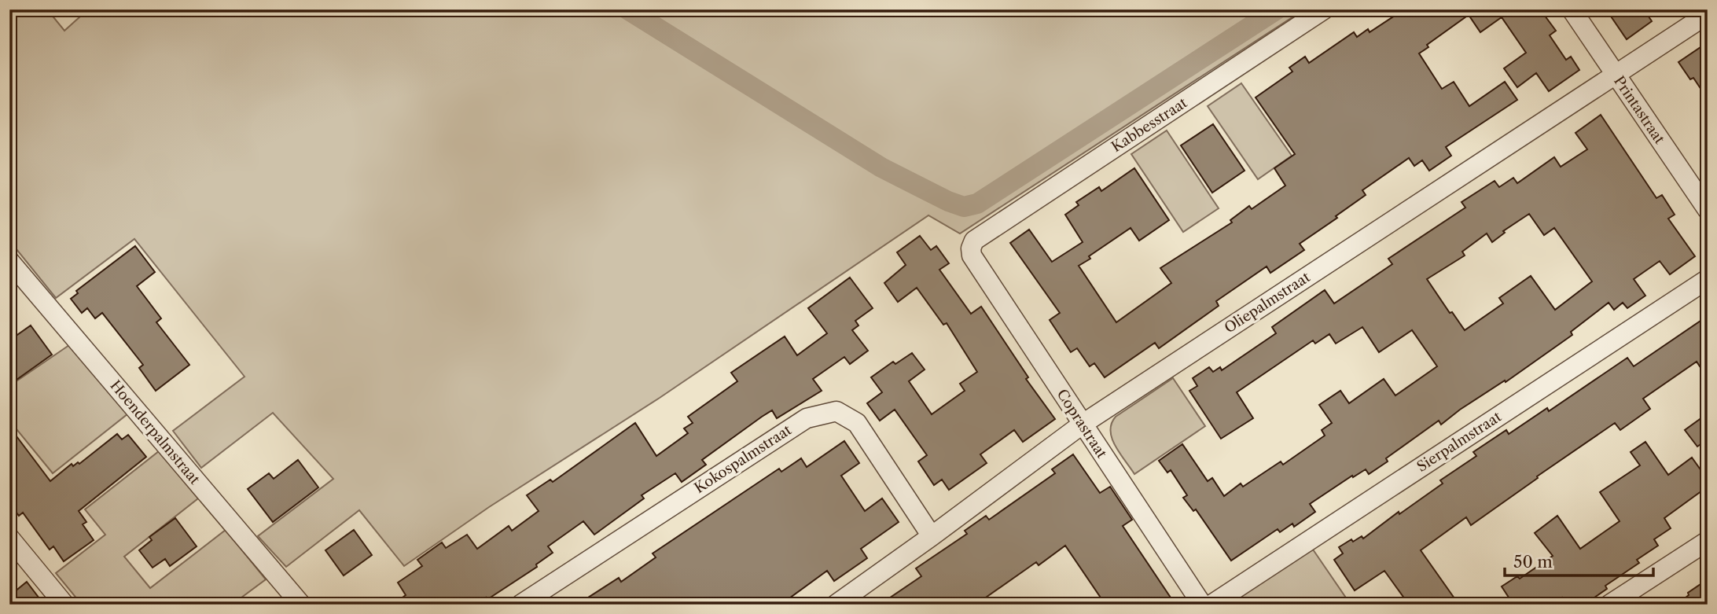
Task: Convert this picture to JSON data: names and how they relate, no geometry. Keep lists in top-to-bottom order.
{
  "streets": {
    "street": [
      "Printastraat",
      "Kabbesstraat",
      "Oliepalmstraat",
      "Coprastraat",
      "Hoenderpalmstraat",
      "Sierpalmstraat",
      "Kokospalmstraat"
    ]
  },
  "crossings": [
    ["Printastraat", "Oliepalmstraat"],
    ["Kabbesstraat", "Coprastraat"],
    ["Oliepalmstraat", "Coprastraat"],
    ["Oliepalmstraat", "Kokospalmstraat"]
  ],
  "scale_bar": "50 m"
}
